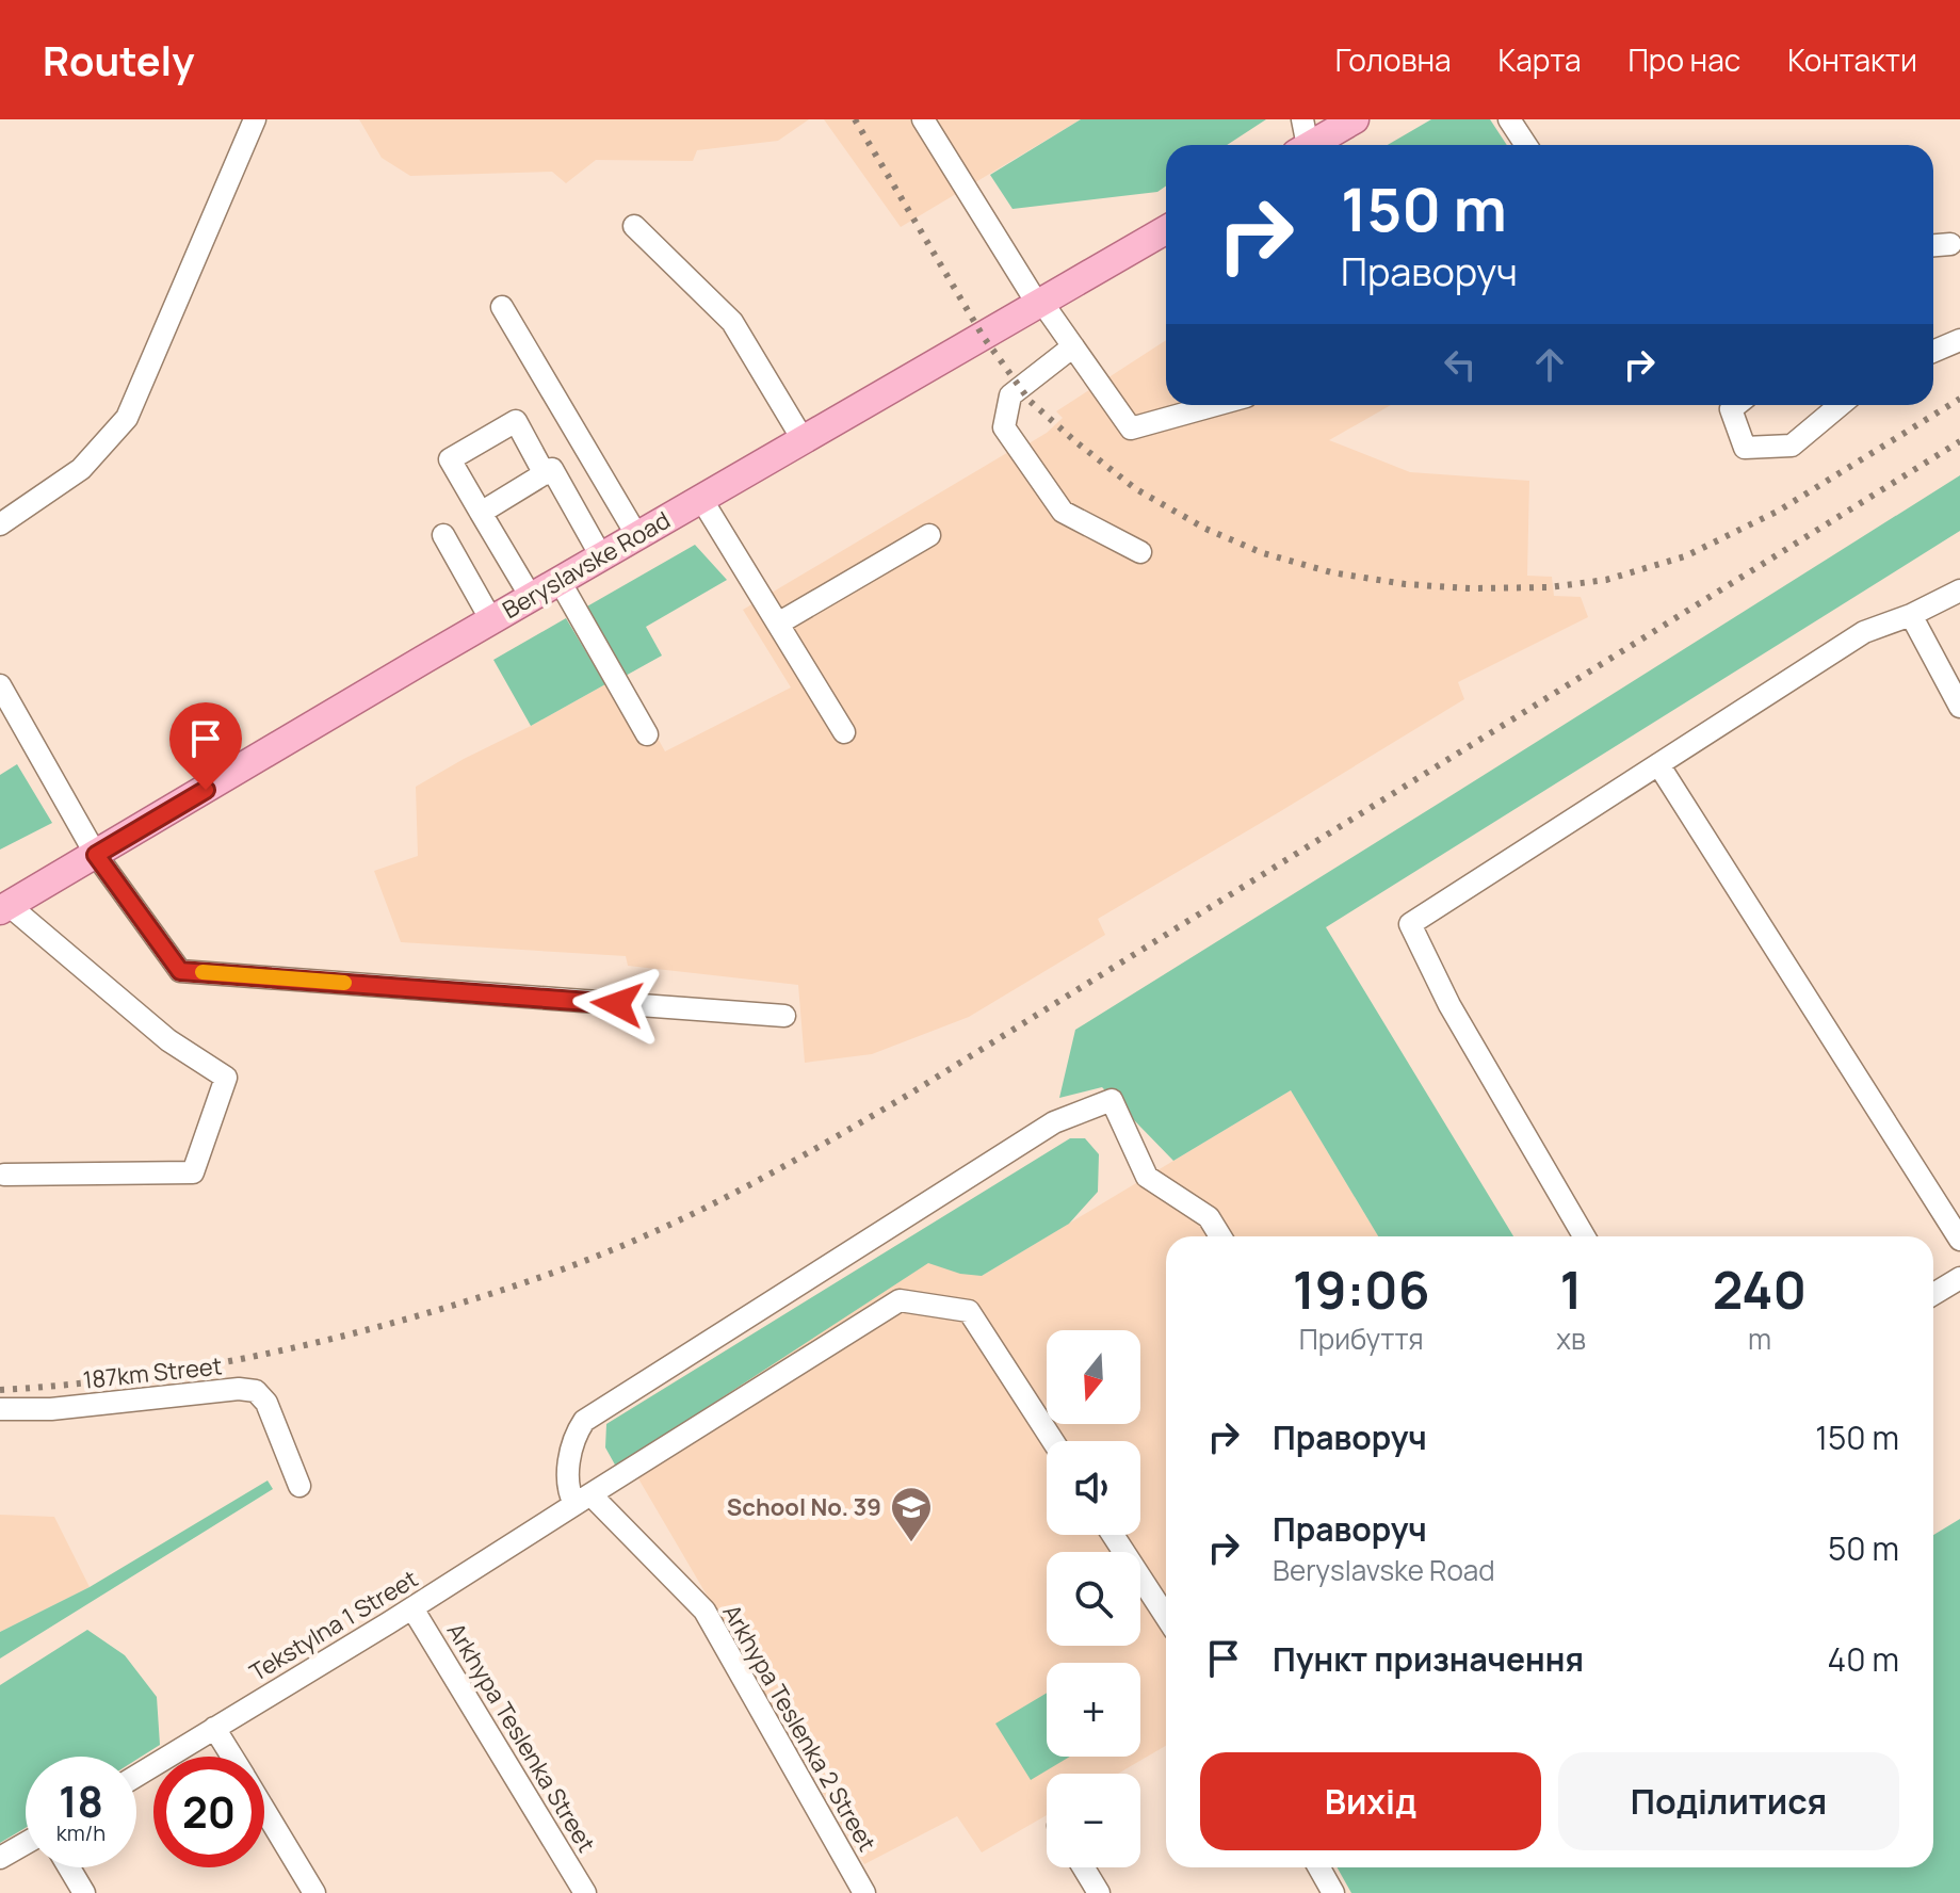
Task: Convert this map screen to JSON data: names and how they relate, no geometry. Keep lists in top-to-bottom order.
{
  "streets": {
    "main road": ["Beryslavske Road"],
    "street": [
      "187km Street",
      "Tekstylna 1 Street",
      "Arkhypa Teslenka 2 Street",
      "Arkhypa Teslenka Street"
    ]
  },
  "crossings": [
    ["Tekstylna 1 Street", "Arkhypa Teslenka 2 Street"],
    ["Tekstylna 1 Street", "Arkhypa Teslenka Street"]
  ],
  "places": {
    "school or university": ["School No. 39"]
  },
  "north": "bottom",
  "page": {
    "header": "Routely",
    "nav": [
      "Головна",
      "Карта",
      "Про нас",
      "Контакти"
    ],
    "turn": ["150 m", "Праворуч"],
    "eta": [
      "19:06",
      "Прибуття",
      "1",
      "хв",
      "240",
      "m"
    ],
    "map_buttons": ["+", "−"],
    "list": [
      {
        "name": "Праворуч",
        "value": "150 m"
      },
      {
        "name": "Праворуч",
        "note": "Beryslavske Road",
        "value": "50 m"
      },
      {
        "name": "Пункт призначення",
        "value": "40 m"
      }
    ],
    "buttons": ["Вихід", "Поділитися"],
    "speed": "18 km/h",
    "limit": "20"
  }
}
